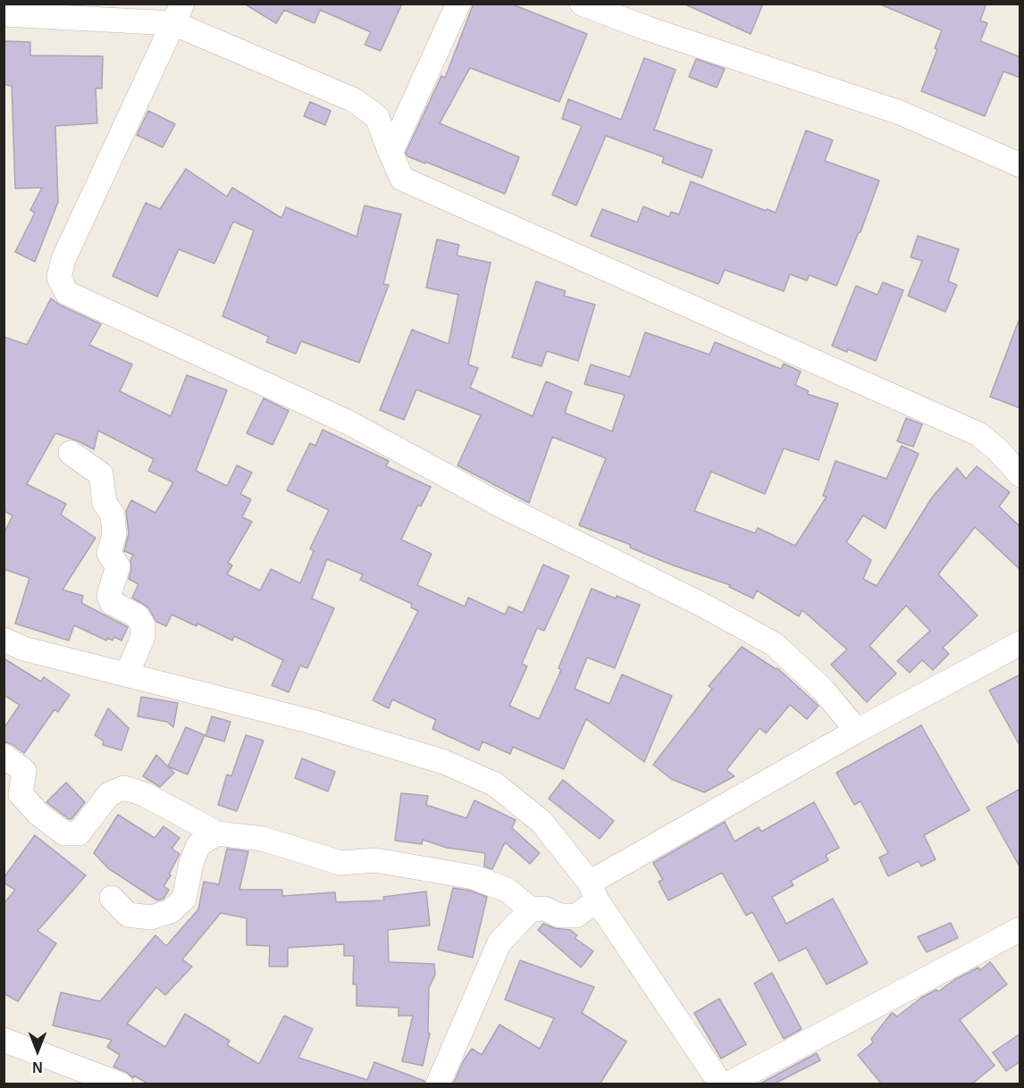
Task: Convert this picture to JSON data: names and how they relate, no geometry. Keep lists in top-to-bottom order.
{
  "north": "bottom"
}
